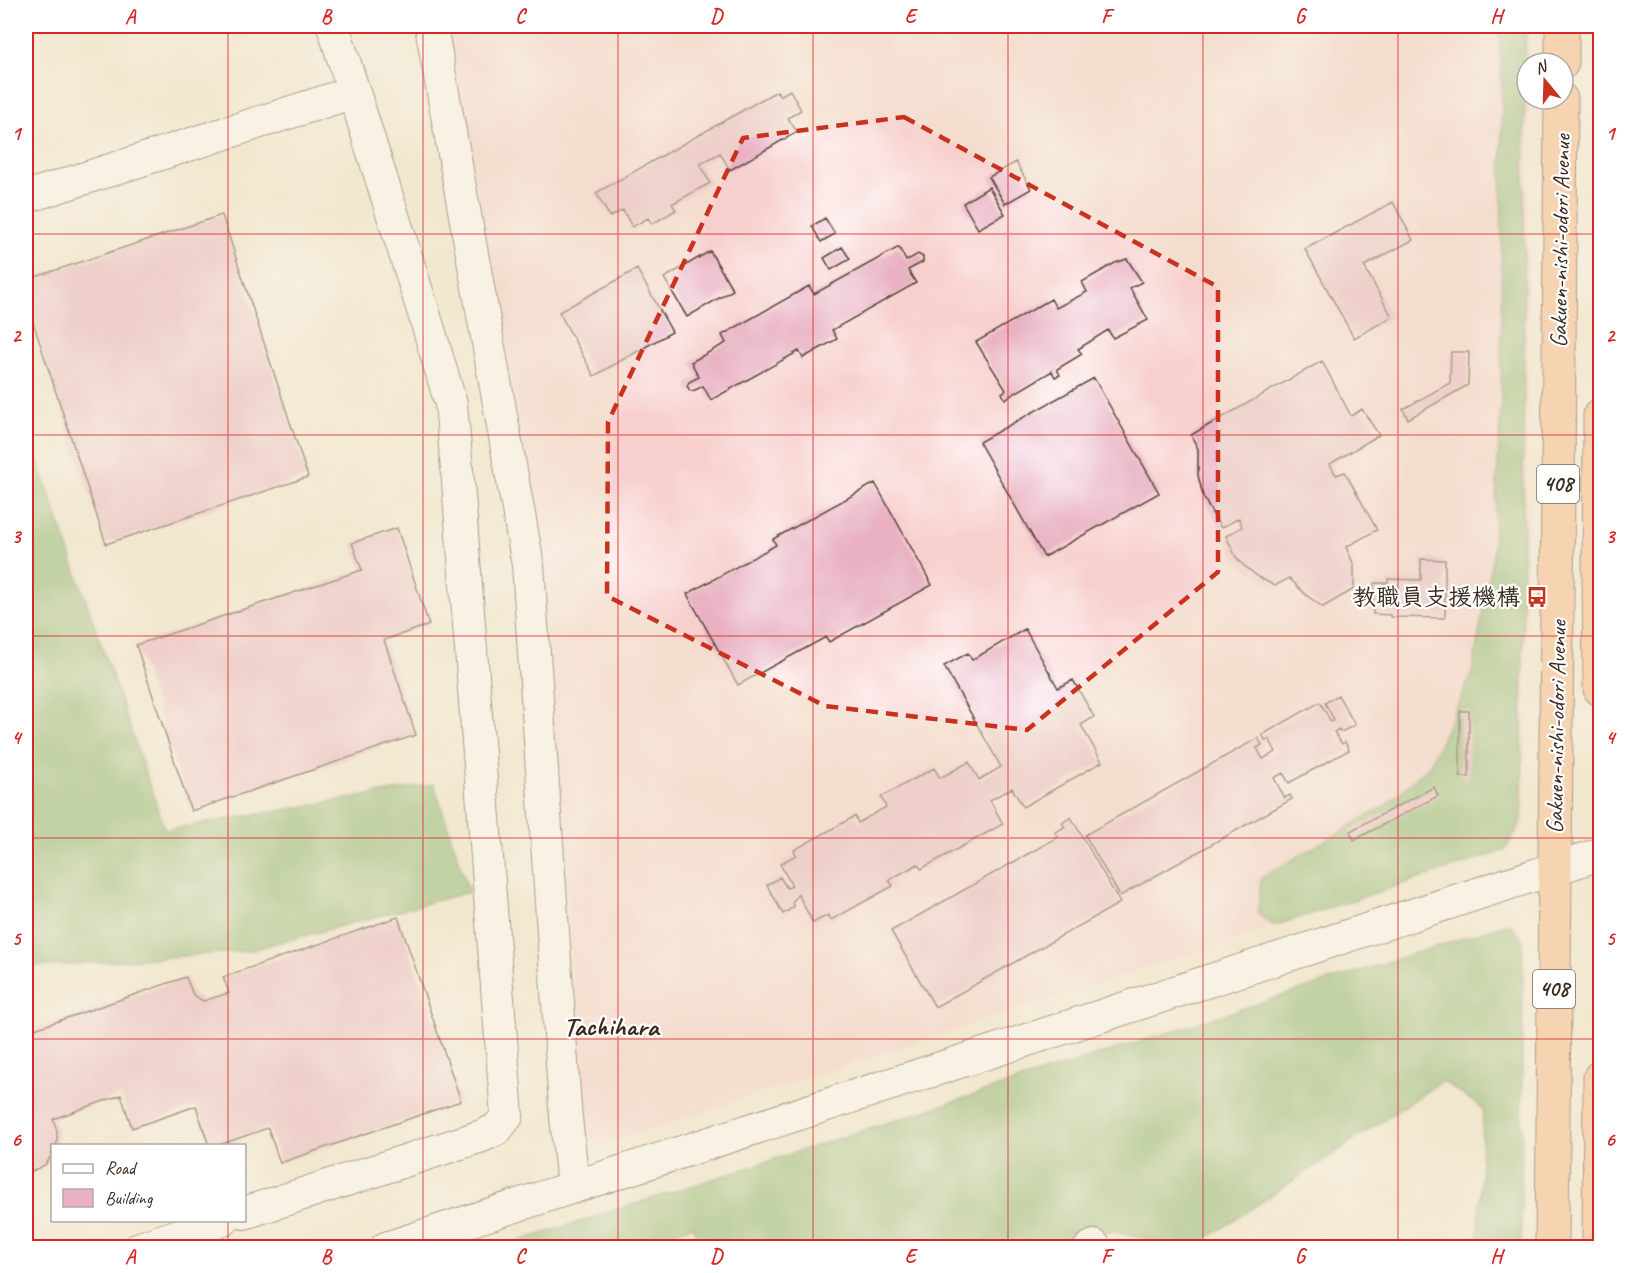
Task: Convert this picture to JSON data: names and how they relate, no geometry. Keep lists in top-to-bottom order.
{
  "streets": {
    "highway": ["Gakuen-nishi-odori Avenue", "408"]
  },
  "districts": ["Tachihara"],
  "places": {
    "bus stop": ["教職員支援機構"]
  },
  "legend": ["Road", "Building"],
  "north": "top",
  "grid": {
    "columns": [
      "A",
      "B",
      "C",
      "D",
      "E",
      "F",
      "G",
      "H"
    ],
    "rows": [
      "1",
      "2",
      "3",
      "4",
      "5",
      "6"
    ]
  }
}
